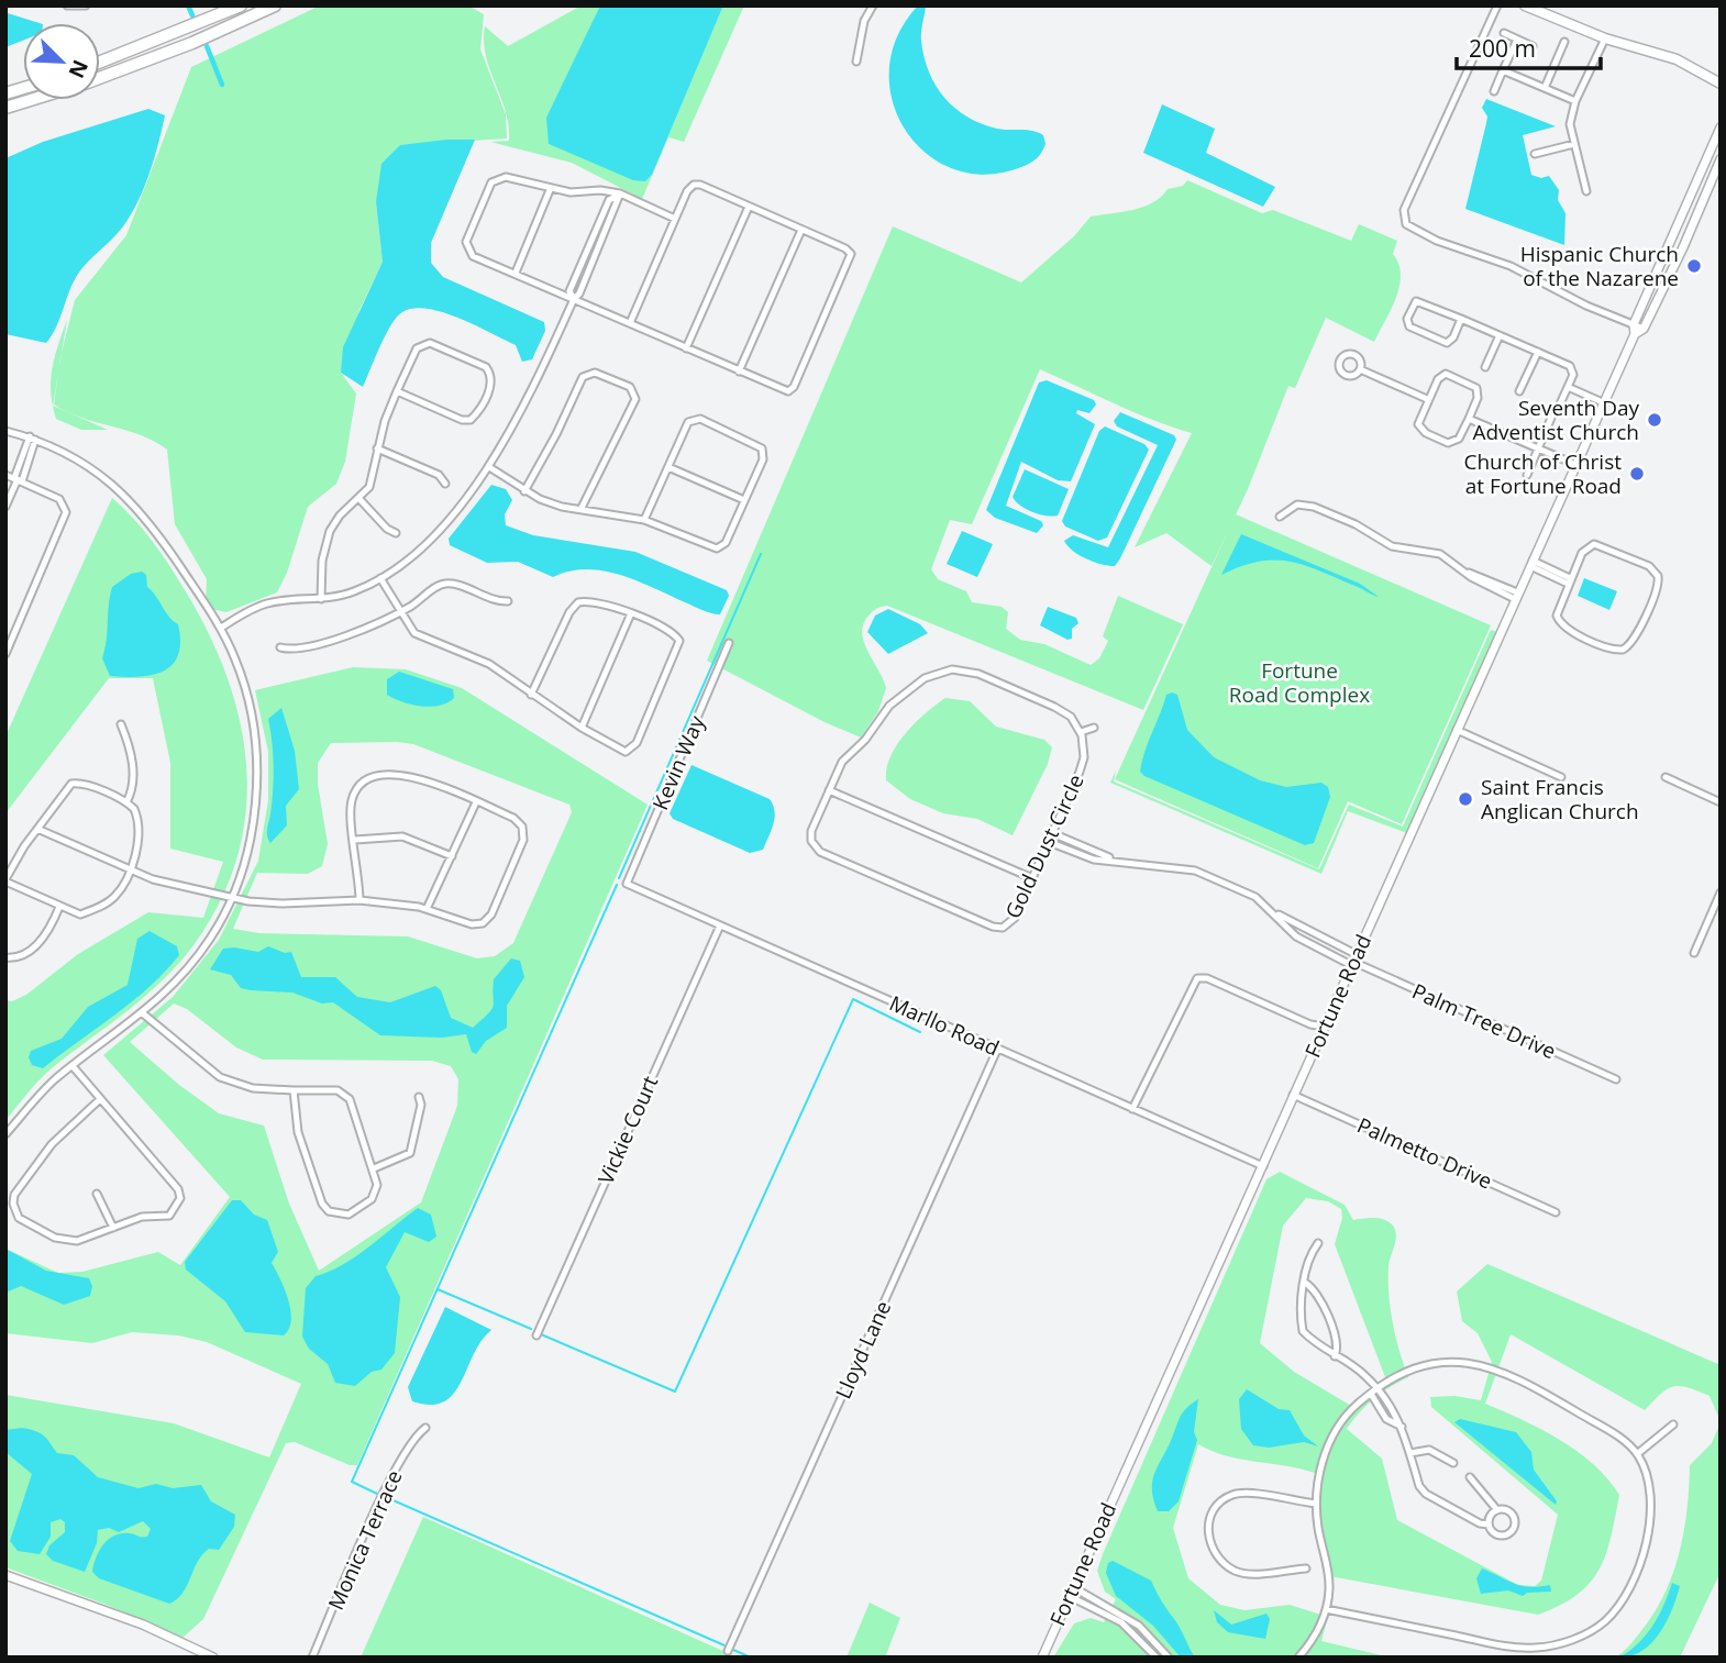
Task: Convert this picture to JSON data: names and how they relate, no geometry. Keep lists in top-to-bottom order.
{
  "streets": {
    "street": [
      "Kevin Way",
      "Gold Dust Circle",
      "Fortune Road",
      "Palm Tree Drive",
      "Marllo Road",
      "Vickie Court",
      "Palmetto Drive",
      "Lloyd Lane",
      "Monica Terrace"
    ]
  },
  "crossings": [
    ["Kevin Way", "Marllo Road"],
    ["Fortune Road", "Palm Tree Drive"],
    ["Fortune Road", "Marllo Road"],
    ["Fortune Road", "Palmetto Drive"],
    ["Marllo Road", "Vickie Court"],
    ["Marllo Road", "Lloyd Lane"]
  ],
  "parks": ["Fortune Road Complex"],
  "places": [
    "Hispanic Church of the Nazarene",
    "Seventh Day Adventist Church",
    "Church of Christ at Fortune Road",
    "Saint Francis Anglican Church"
  ],
  "scale_bar": "200 m",
  "north": "bottom right"
}
